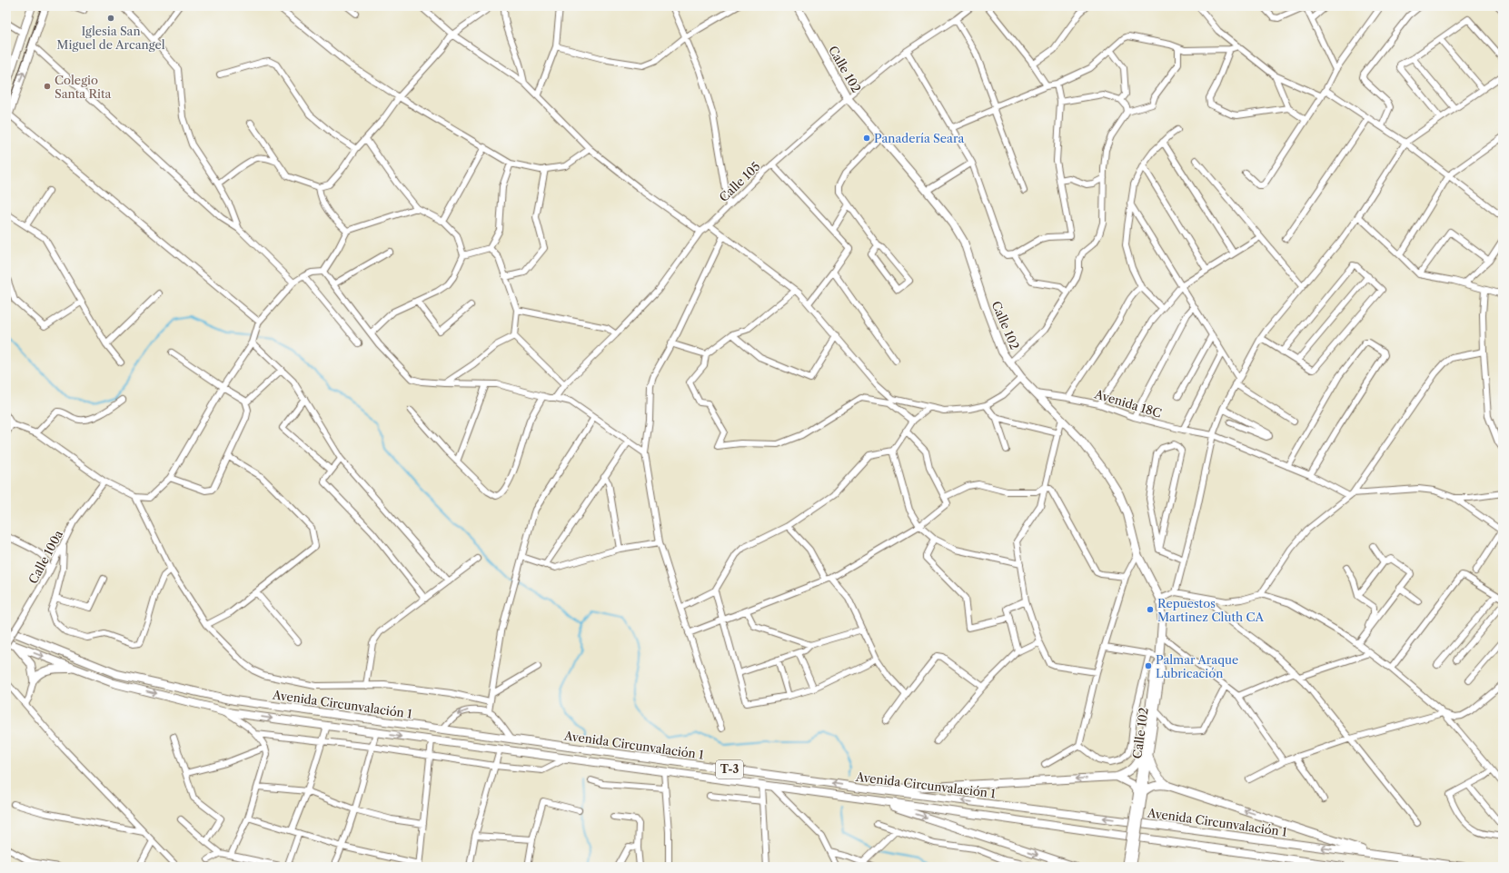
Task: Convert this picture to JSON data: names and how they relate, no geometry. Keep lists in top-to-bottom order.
{
  "streets": {
    "main road": ["Calle 102", "Avenida Circunvalación 1", "T-3"],
    "street": ["Calle 105", "Avenida 18C", "Calle 100a"]
  },
  "crossings": [
    ["Calle 102", "Calle 105"],
    ["Calle 102", "Avenida 18C"],
    ["Calle 100a", "Avenida Circunvalación 1"]
  ],
  "places": [
    "Iglesia San Miguel de Arcangel",
    "Colegio Santa Rita",
    "Panadería Seara",
    "Repuestos Martinez Cluth CA",
    "Palmar Araque Lubricación"
  ]
}
